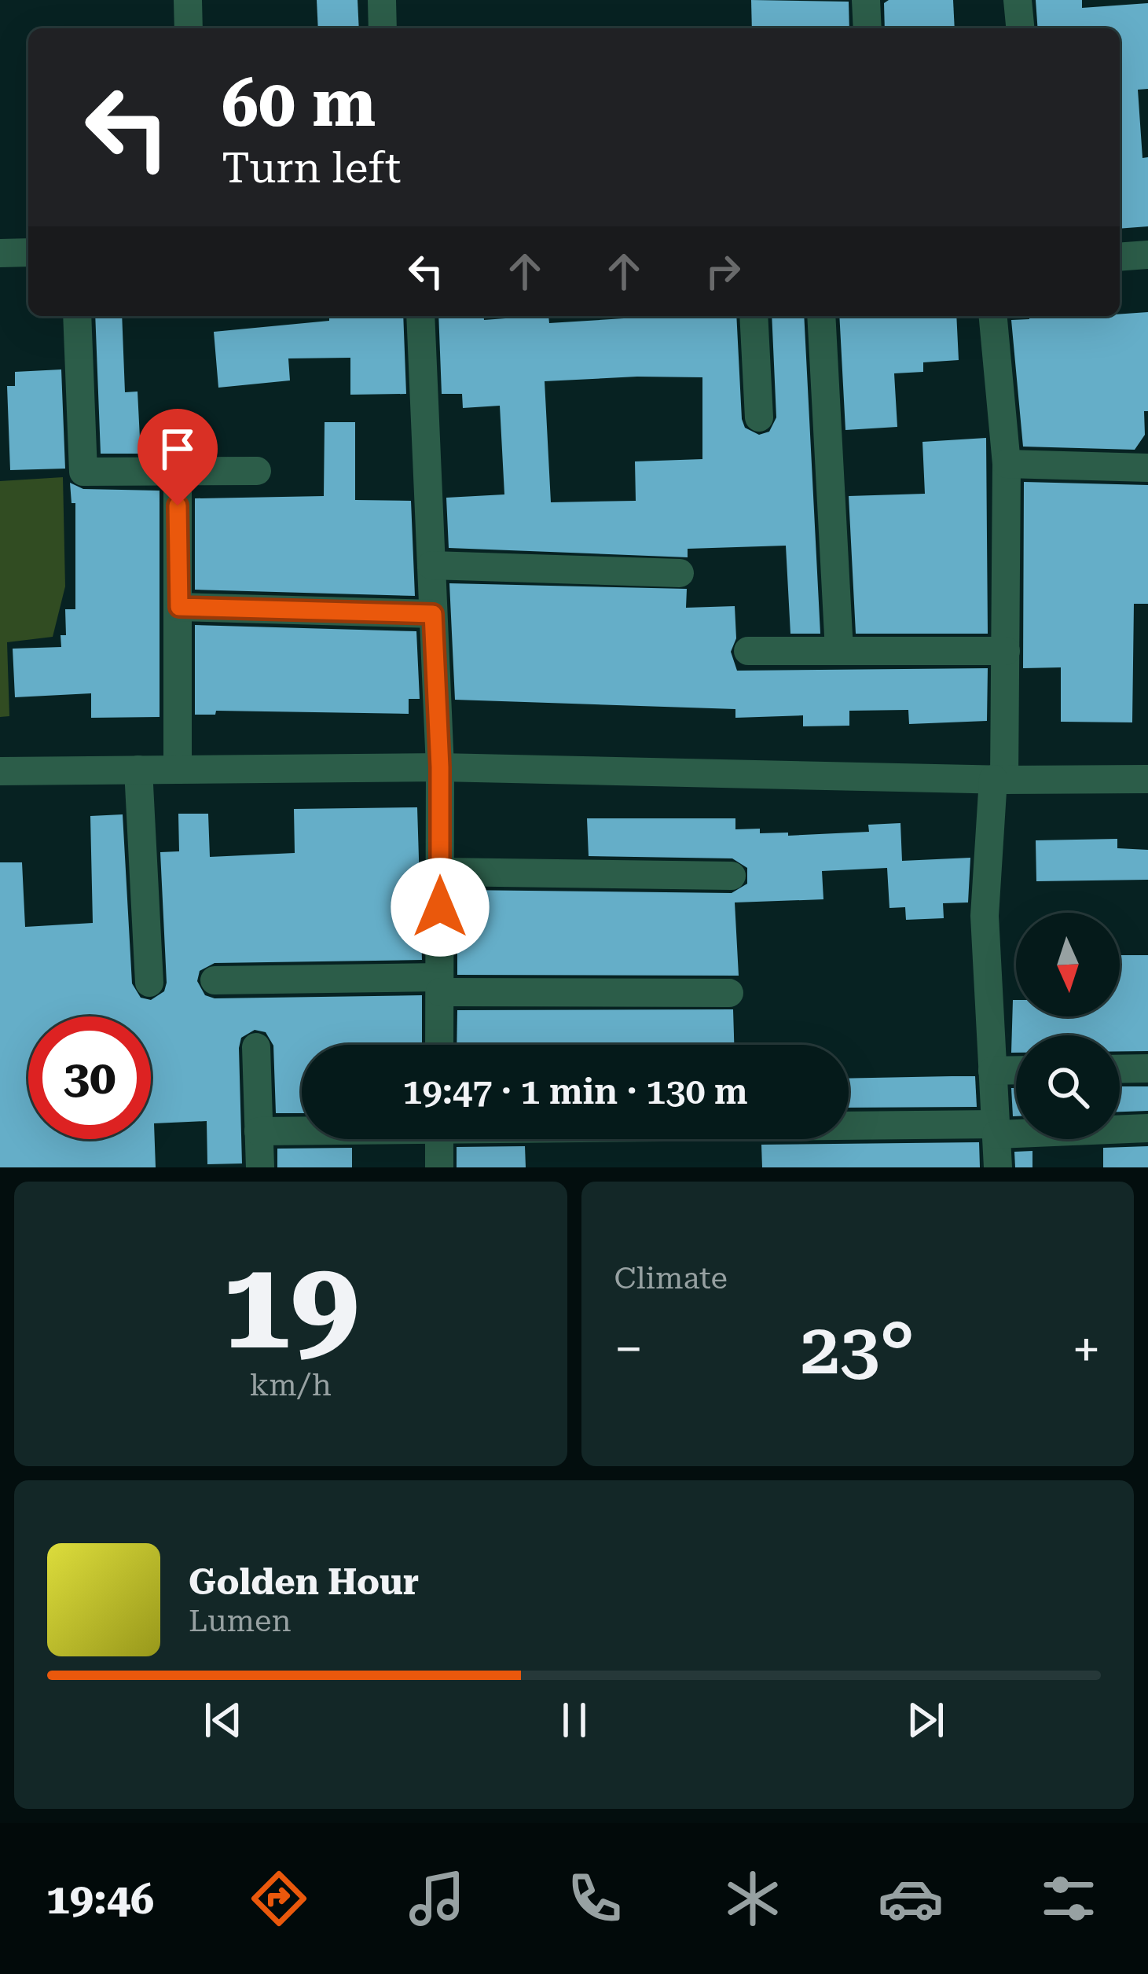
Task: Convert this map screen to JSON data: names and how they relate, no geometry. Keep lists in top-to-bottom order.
{
  "north": "bottom",
  "page": {
    "turn": ["60 m", "Turn left"],
    "limit": "30",
    "trip": "19:47 · 1 min · 130 m",
    "tile": [
      ["19", "km/h"],
      "Climate"
    ],
    "heat": ["−", "23°", "+"],
    "song": ["Golden Hour", "Lumen"],
    "tabs": "19:46"
  }
}
